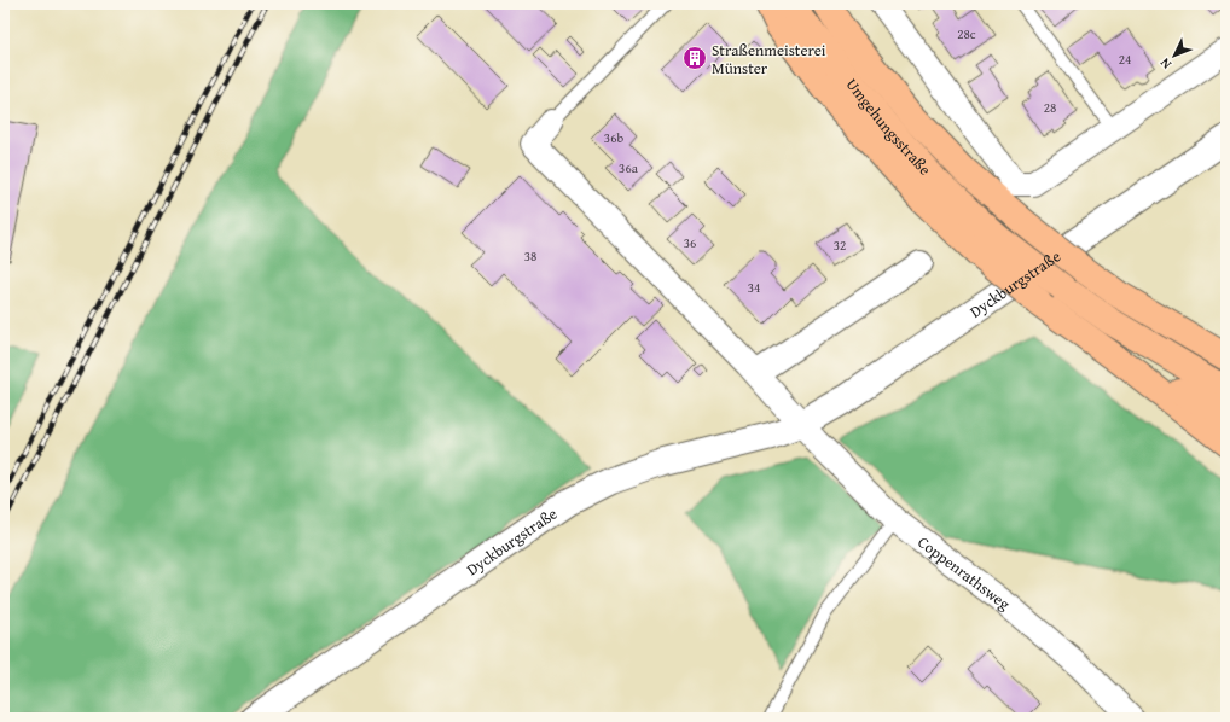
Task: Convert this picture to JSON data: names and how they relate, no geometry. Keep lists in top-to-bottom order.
{
  "streets": {
    "highway": ["Umgehungsstraße"],
    "street": ["Dyckburgstraße", "Coppenrathsweg"]
  },
  "crossings": [
    ["Dyckburgstraße", "Coppenrathsweg"]
  ],
  "places": {
    "building": ["Straßenmeisterei Münster"]
  },
  "house_numbers": [
    "28c",
    "24",
    "28",
    "36b",
    "36a",
    "36",
    "32",
    "38",
    "34"
  ],
  "north": "bottom left"
}
